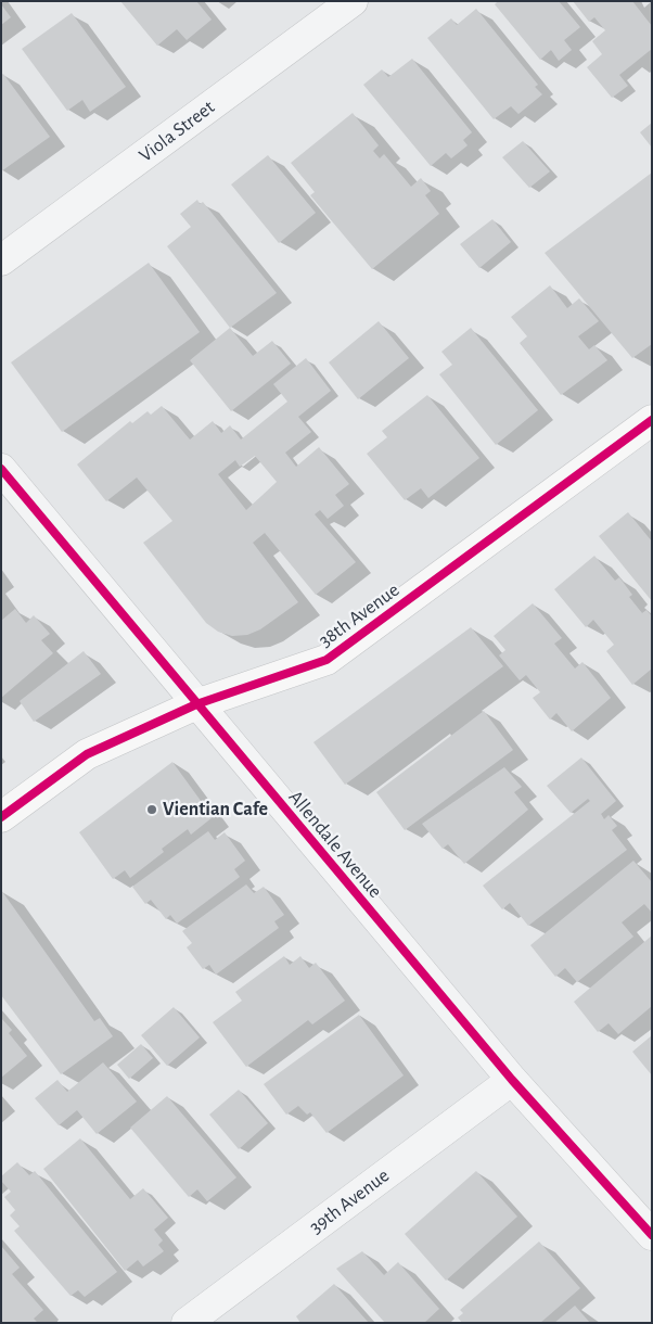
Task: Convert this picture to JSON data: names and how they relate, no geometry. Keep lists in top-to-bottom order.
{
  "streets": {
    "street": [
      "Viola Street",
      "38th Avenue",
      "Allendale Avenue",
      "39th Avenue"
    ]
  },
  "crossings": [
    ["38th Avenue", "Allendale Avenue"],
    ["Allendale Avenue", "39th Avenue"]
  ],
  "places": ["Vientian Cafe"]
}
